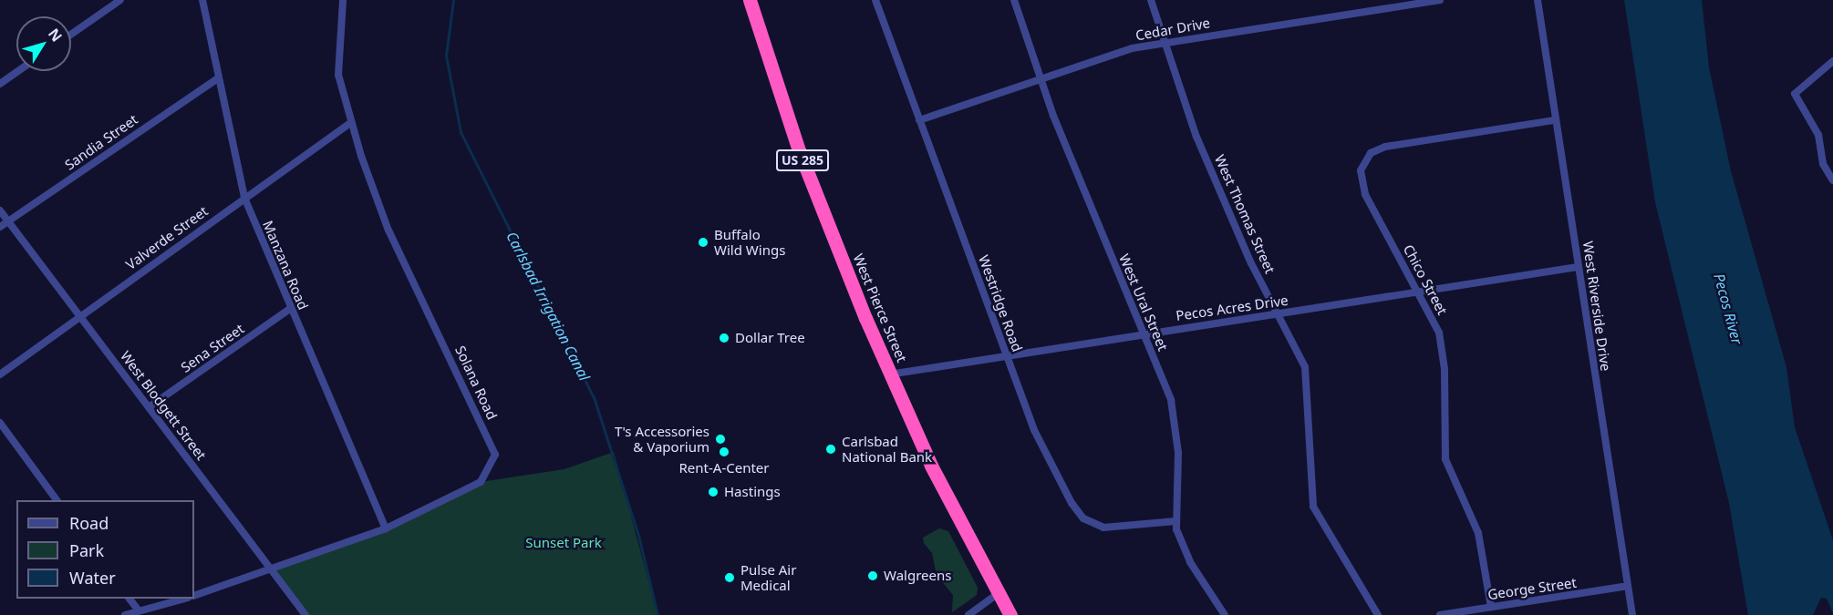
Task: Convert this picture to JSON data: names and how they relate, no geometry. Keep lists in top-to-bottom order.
{
  "streets": {
    "highway": ["US 285", "West Pierce Street"],
    "street": [
      "Cedar Drive",
      "Sandia Street",
      "West Thomas Street",
      "Valverde Street",
      "Manzana Road",
      "Chico Street",
      "West Ural Street",
      "Westridge Road",
      "West Riverside Drive",
      "Pecos Acres Drive",
      "Sena Street",
      "Solana Road",
      "West Blodgett Street",
      "George Street"
    ]
  },
  "crossings": [
    ["Cedar Drive", "West Thomas Street"],
    ["Cedar Drive", "West Ural Street"],
    ["Cedar Drive", "Westridge Road"],
    ["Sandia Street", "Manzana Road"],
    ["Sandia Street", "West Blodgett Street"],
    ["West Thomas Street", "Pecos Acres Drive"],
    ["Valverde Street", "Manzana Road"],
    ["Valverde Street", "Solana Road"],
    ["Valverde Street", "West Blodgett Street"],
    ["Manzana Road", "Sena Street"],
    ["Manzana Road", "Solana Road"],
    ["Chico Street", "West Riverside Drive"],
    ["Chico Street", "Pecos Acres Drive"],
    ["Chico Street", "George Street"],
    ["West Ural Street", "Westridge Road"],
    ["West Ural Street", "Pecos Acres Drive"],
    ["Westridge Road", "Pecos Acres Drive"],
    ["West Riverside Drive", "Pecos Acres Drive"],
    ["West Riverside Drive", "George Street"],
    ["West Pierce Street", "Pecos Acres Drive"],
    ["Sena Street", "West Blodgett Street"],
    ["Solana Road", "West Blodgett Street"]
  ],
  "water": ["Carlsbad Irrigation Canal", "Pecos River"],
  "parks": ["Sunset Park"],
  "places": [
    "Buffalo Wild Wings",
    "Dollar Tree",
    "T's Accessories & Vaporium",
    "Carlsbad National Bank",
    "Rent-A-Center",
    "Hastings",
    "Walgreens",
    "Pulse Air Medical"
  ],
  "legend": ["Road", "Park", "Water"],
  "north": "top right"
}
